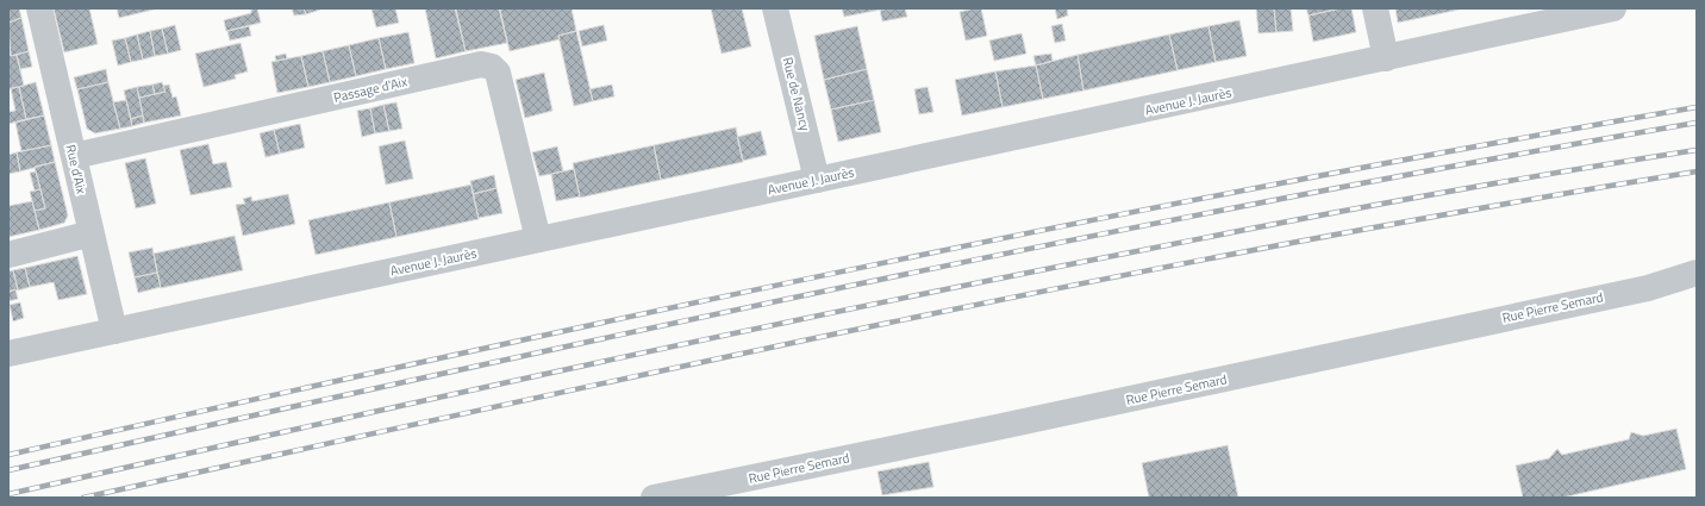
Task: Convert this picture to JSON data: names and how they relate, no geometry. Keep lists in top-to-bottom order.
{
  "streets": {
    "street": [
      "Passage d'Aix",
      "Rue de Nancy",
      "Avenue J. Jaurès",
      "Rue d'Aix",
      "Rue Pierre Semard"
    ]
  },
  "crossings": [
    ["Passage d'Aix", "Avenue J. Jaurès"],
    ["Passage d'Aix", "Rue d'Aix"],
    ["Rue de Nancy", "Avenue J. Jaurès"],
    ["Avenue J. Jaurès", "Rue d'Aix"]
  ]
}
